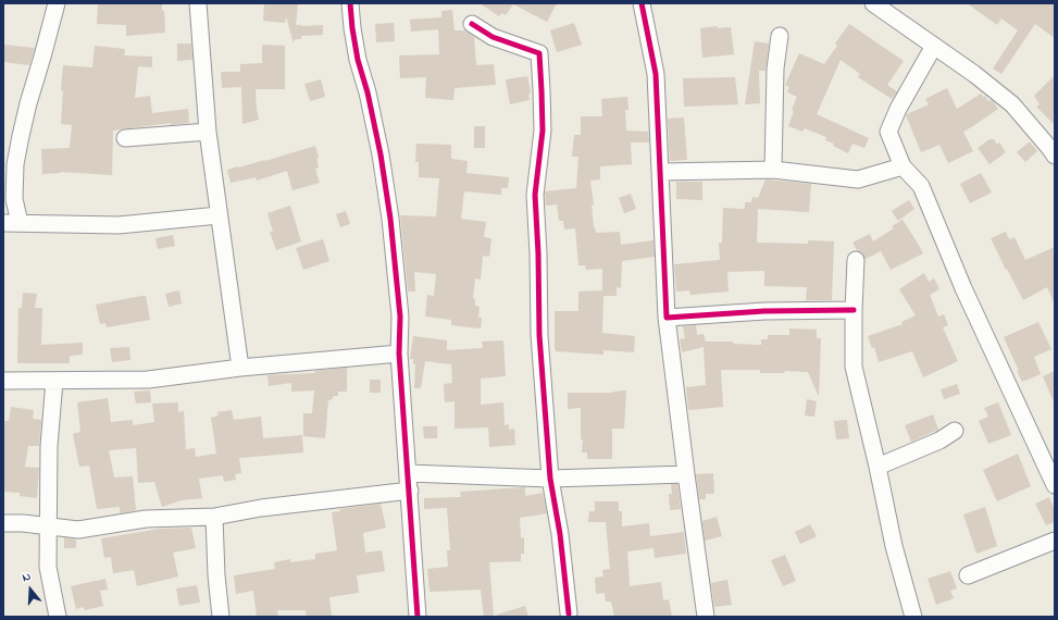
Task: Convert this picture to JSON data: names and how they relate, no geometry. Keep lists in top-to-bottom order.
{
  "north": "top"
}
